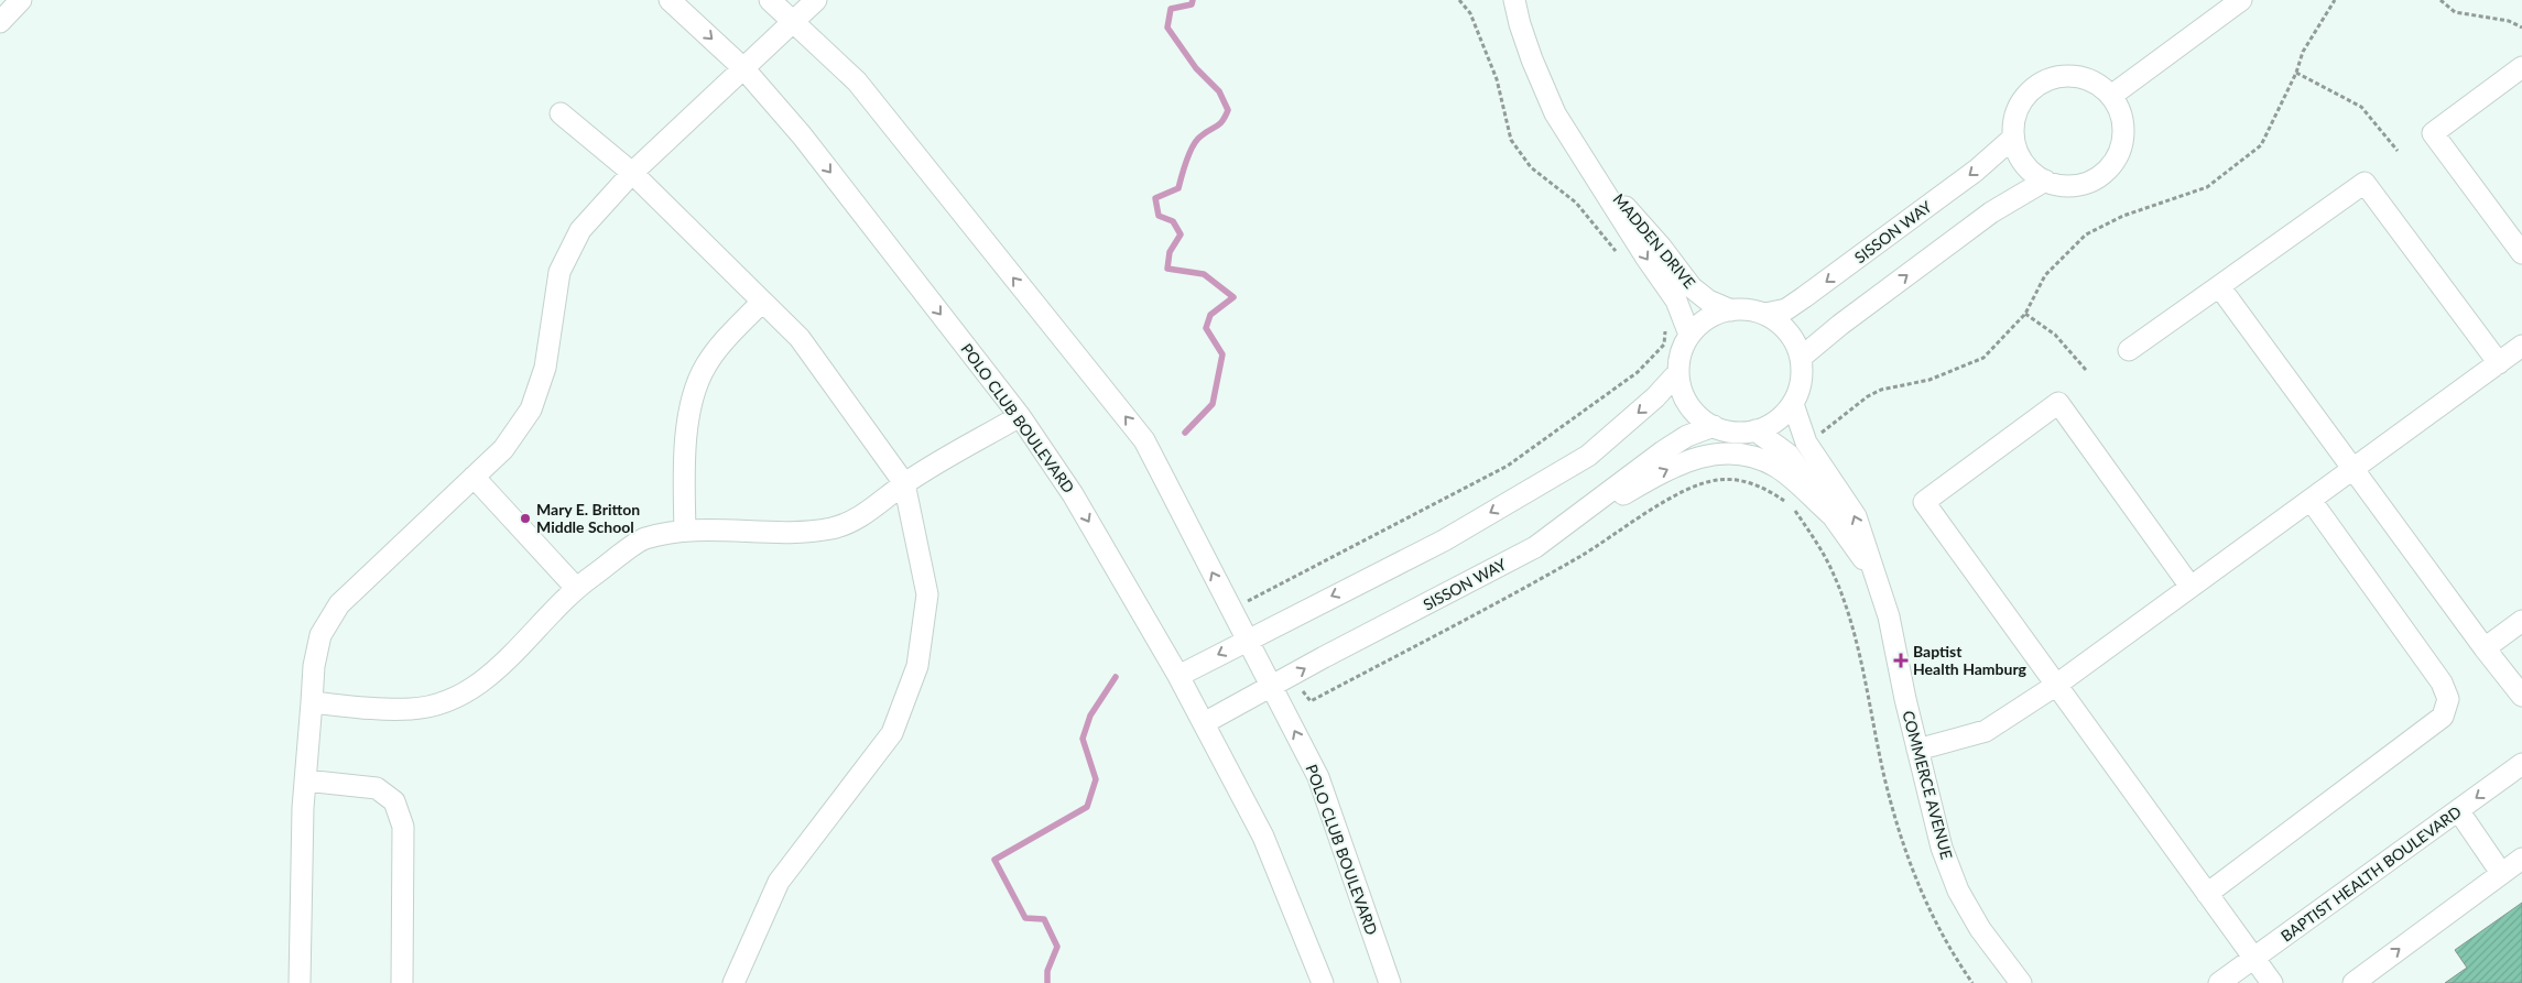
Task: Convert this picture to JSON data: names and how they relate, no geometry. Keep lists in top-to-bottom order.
{
  "streets": {
    "street": [
      "SISSON WAY",
      "MADDEN DRIVE",
      "POLO CLUB BOULEVARD",
      "COMMERCE AVENUE",
      "BAPTIST HEALTH BOULEVARD"
    ]
  },
  "crossings": [
    ["SISSON WAY", "MADDEN DRIVE"],
    ["SISSON WAY", "POLO CLUB BOULEVARD"],
    ["SISSON WAY", "COMMERCE AVENUE"],
    ["MADDEN DRIVE", "COMMERCE AVENUE"]
  ],
  "places": {
    "other": ["Mary E. Britton Middle School"],
    "health": ["Baptist Health Hamburg"]
  }
}
